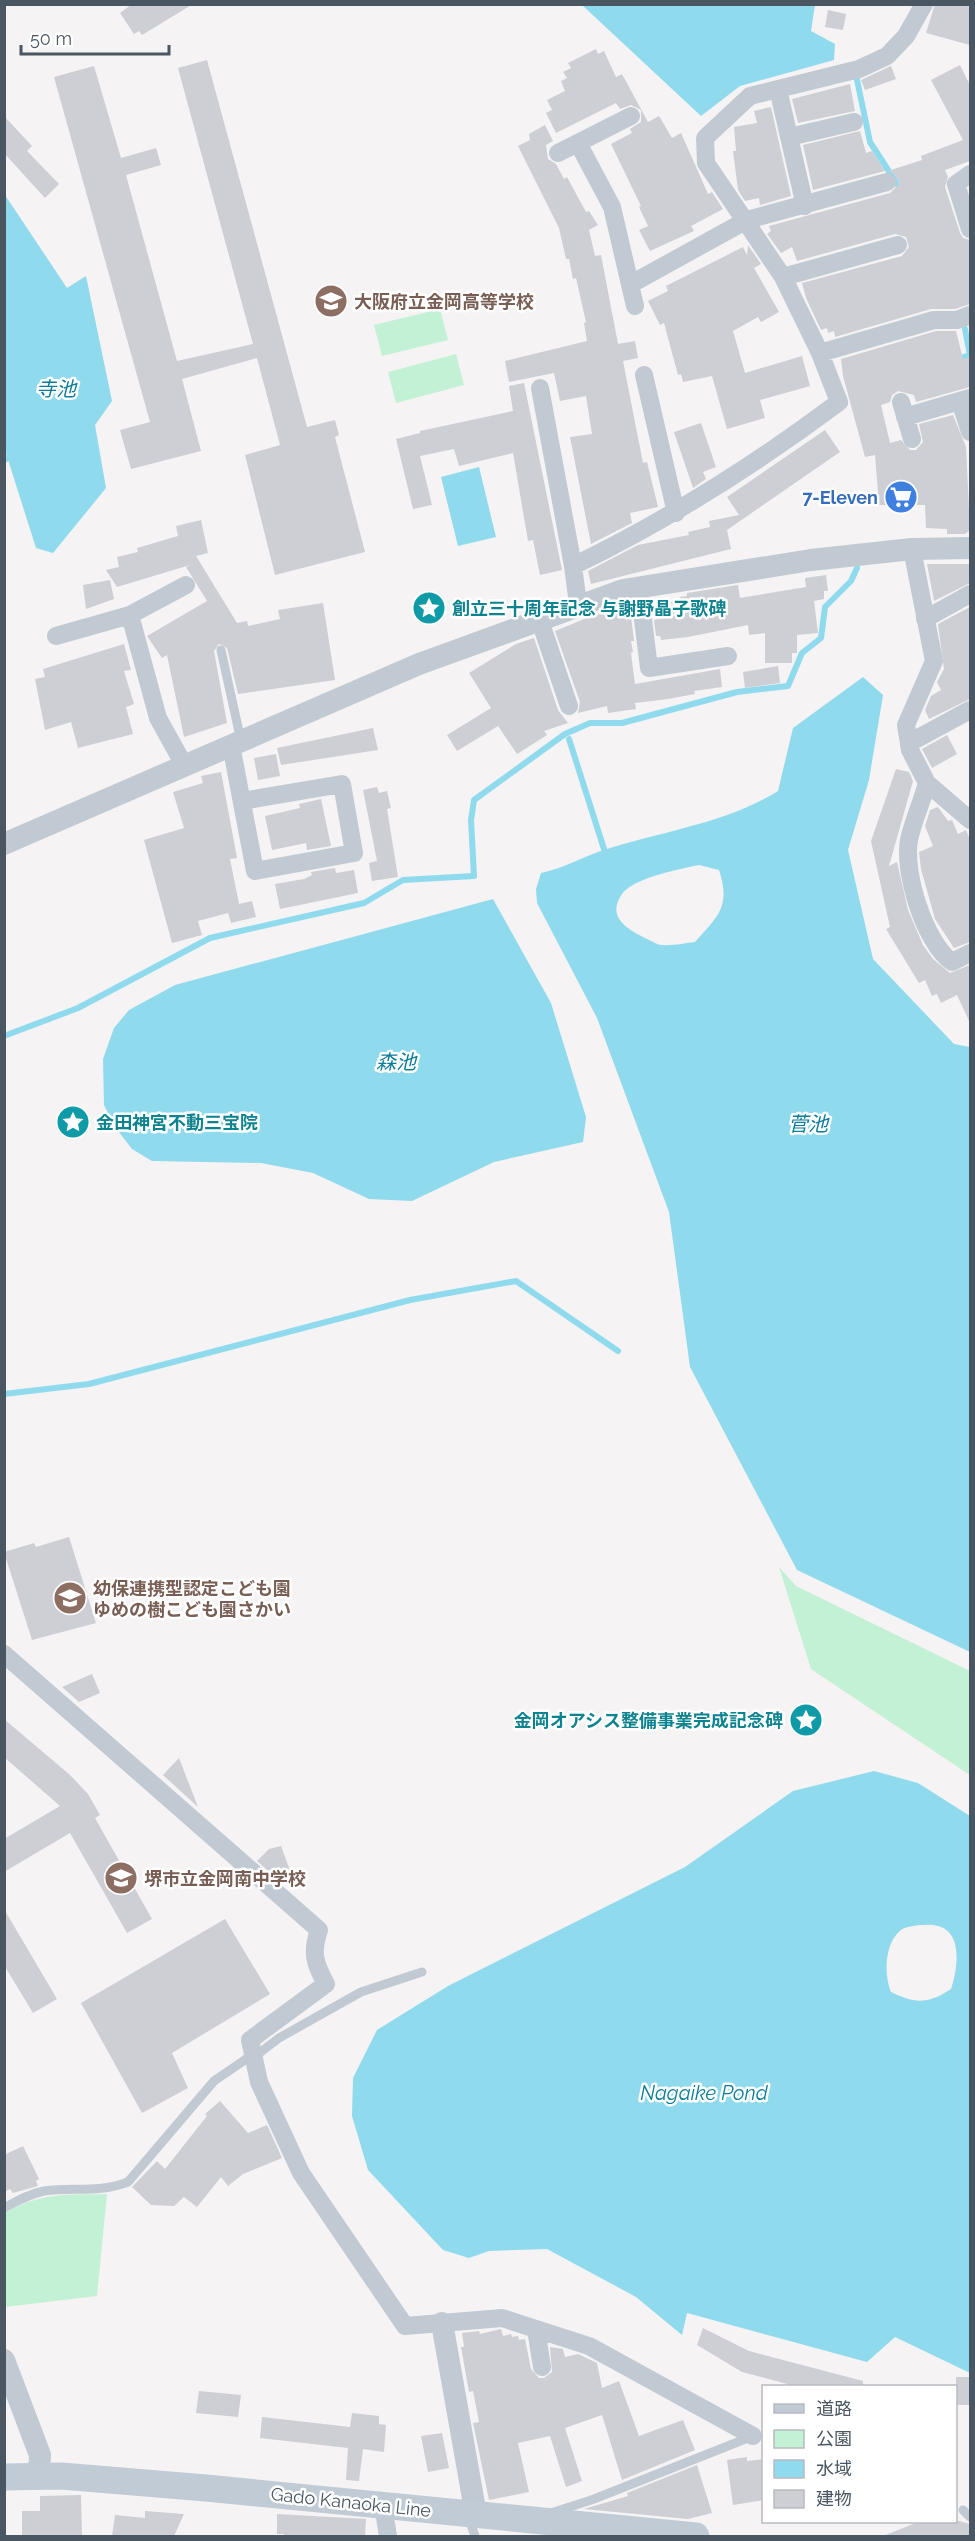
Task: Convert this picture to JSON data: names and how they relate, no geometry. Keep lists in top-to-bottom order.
{
  "streets": {
    "main road": ["Gado Kanaoka Line"]
  },
  "water": [
    "寺池",
    "森池",
    "菅池",
    "Nagaike Pond"
  ],
  "places": {
    "school or university": ["大阪府立金岡高等学校", "幼保連携型認定こども園 ゆめの樹こども園さかい", "堺市立金岡南中学校"],
    "supermarket": ["7-Eleven"],
    "place": ["創立三十周年記念 与謝野晶子歌碑", "金田神宮不動三宝院", "金岡オアシス整備事業完成記念碑"]
  },
  "legend": [
    "道路",
    "公園",
    "水域",
    "建物"
  ],
  "scale_bar": "50 m"
}
